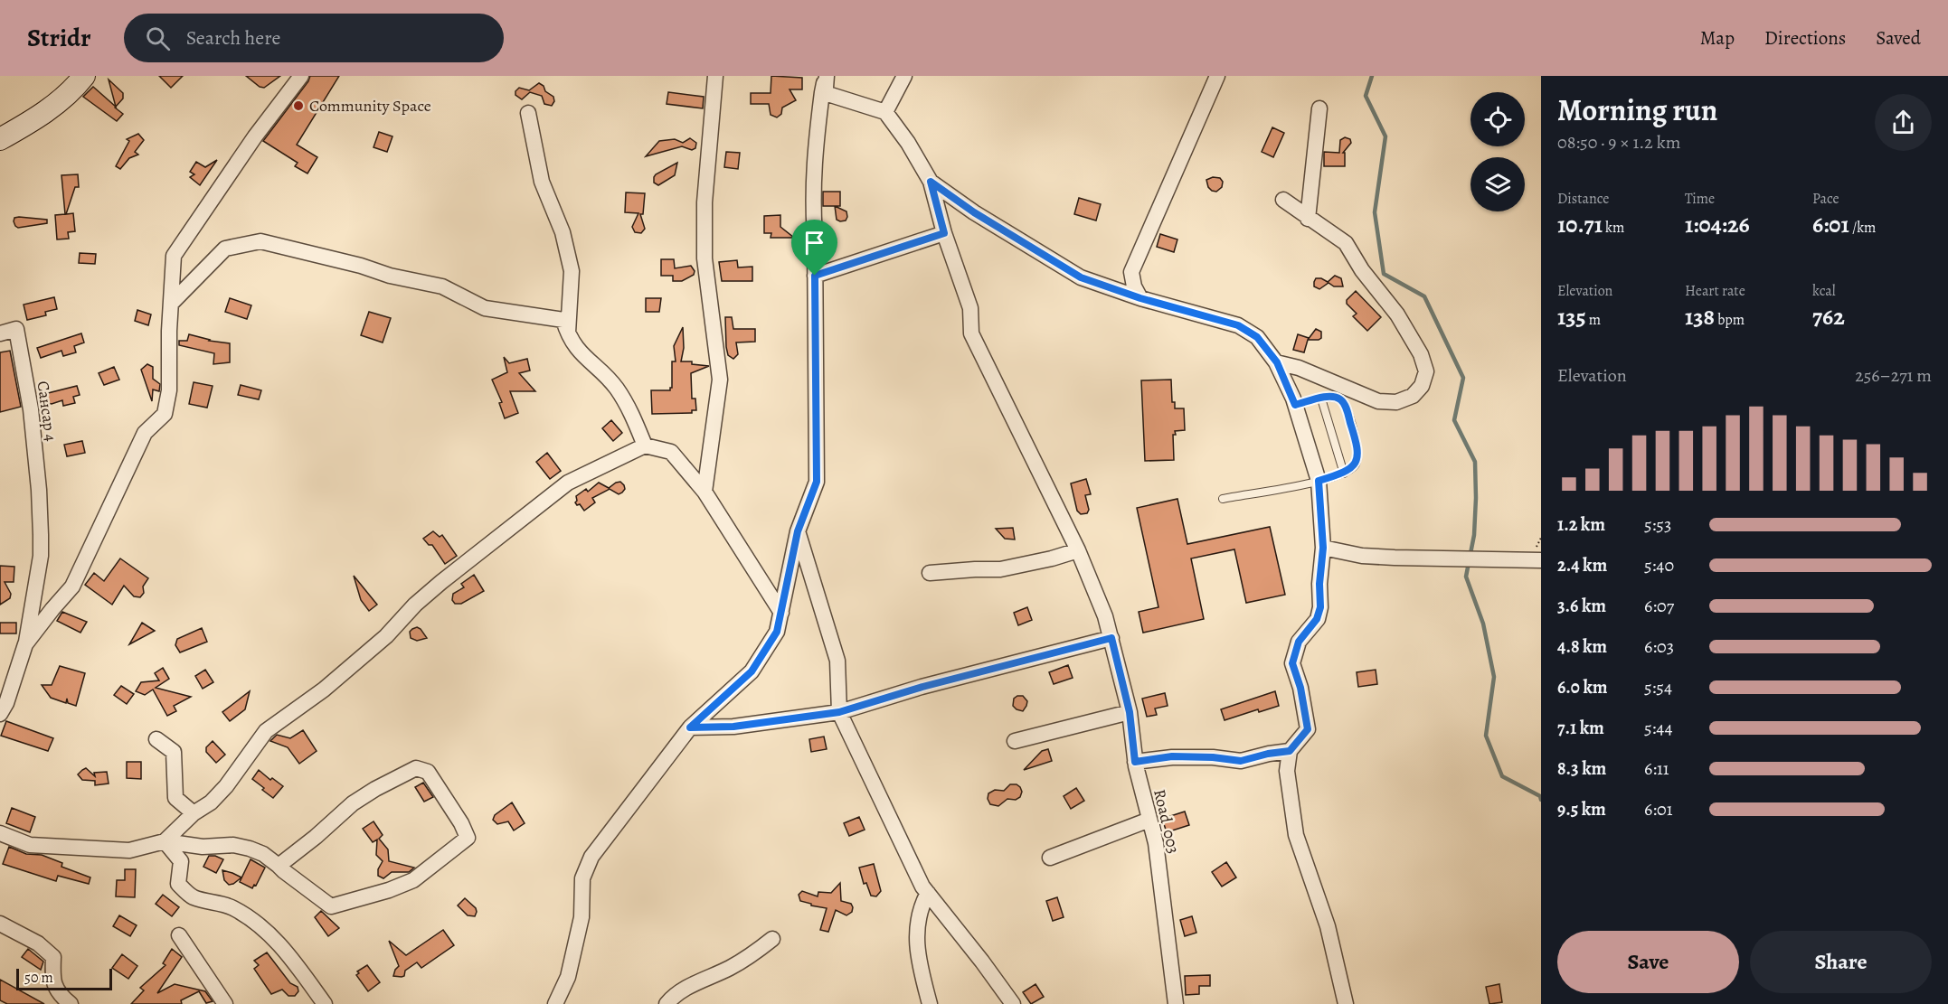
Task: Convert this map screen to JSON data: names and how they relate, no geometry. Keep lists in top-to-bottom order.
{
  "streets": {
    "street": ["Сансар 4", "Road_003"]
  },
  "places": ["Community Space"],
  "scale_bar": "50 m",
  "page": {
    "header": "Stridr",
    "search": "Search here",
    "nav": ["Map", "Directions", "Saved"],
    "heading": ["Morning run", "08:50 · 9 × 1.2 km"],
    "stats": [
      ["Distance", "10.71 km"],
      ["Time", "1:04:26"],
      ["Pace", "6:01 /km"],
      ["Elevation", "135 m"],
      ["Heart rate", "138 bpm"],
      ["kcal", "762"]
    ],
    "chart": ["Elevation", "256–271 m"],
    "list": [
      {
        "name": "1.2 km",
        "note": "5:53"
      },
      {
        "name": "2.4 km",
        "note": "5:40"
      },
      {
        "name": "3.6 km",
        "note": "6:07"
      },
      {
        "name": "4.8 km",
        "note": "6:03"
      },
      {
        "name": "6.0 km",
        "note": "5:54"
      },
      {
        "name": "7.1 km",
        "note": "5:44"
      },
      {
        "name": "8.3 km",
        "note": "6:11"
      },
      {
        "name": "9.5 km",
        "note": "6:01"
      }
    ],
    "buttons": ["Save", "Share"],
    "scale": "50 m"
  }
}
